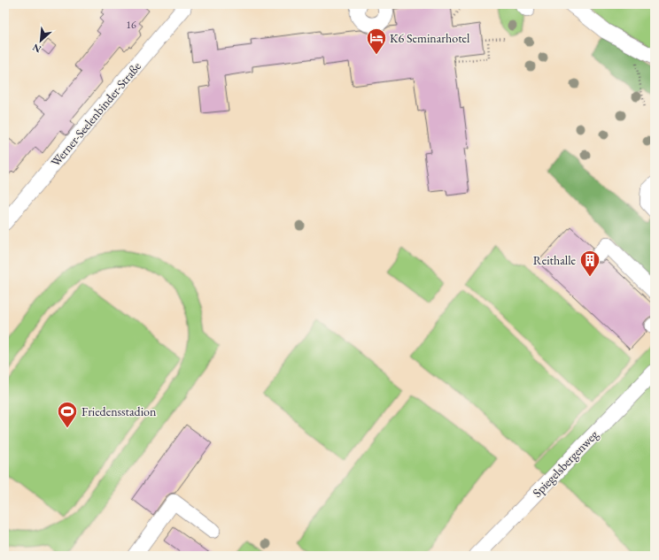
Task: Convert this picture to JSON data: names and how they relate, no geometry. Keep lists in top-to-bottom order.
{
  "streets": {
    "street": ["Werner-Seelenbinder-Straße", "Spiegelsbergenweg"]
  },
  "places": {
    "hotel": ["K6 Seminarhotel"],
    "building": ["Reithalle"],
    "sports": ["Friedensstadion"]
  },
  "house_numbers": ["16"],
  "north": "bottom left"
}
